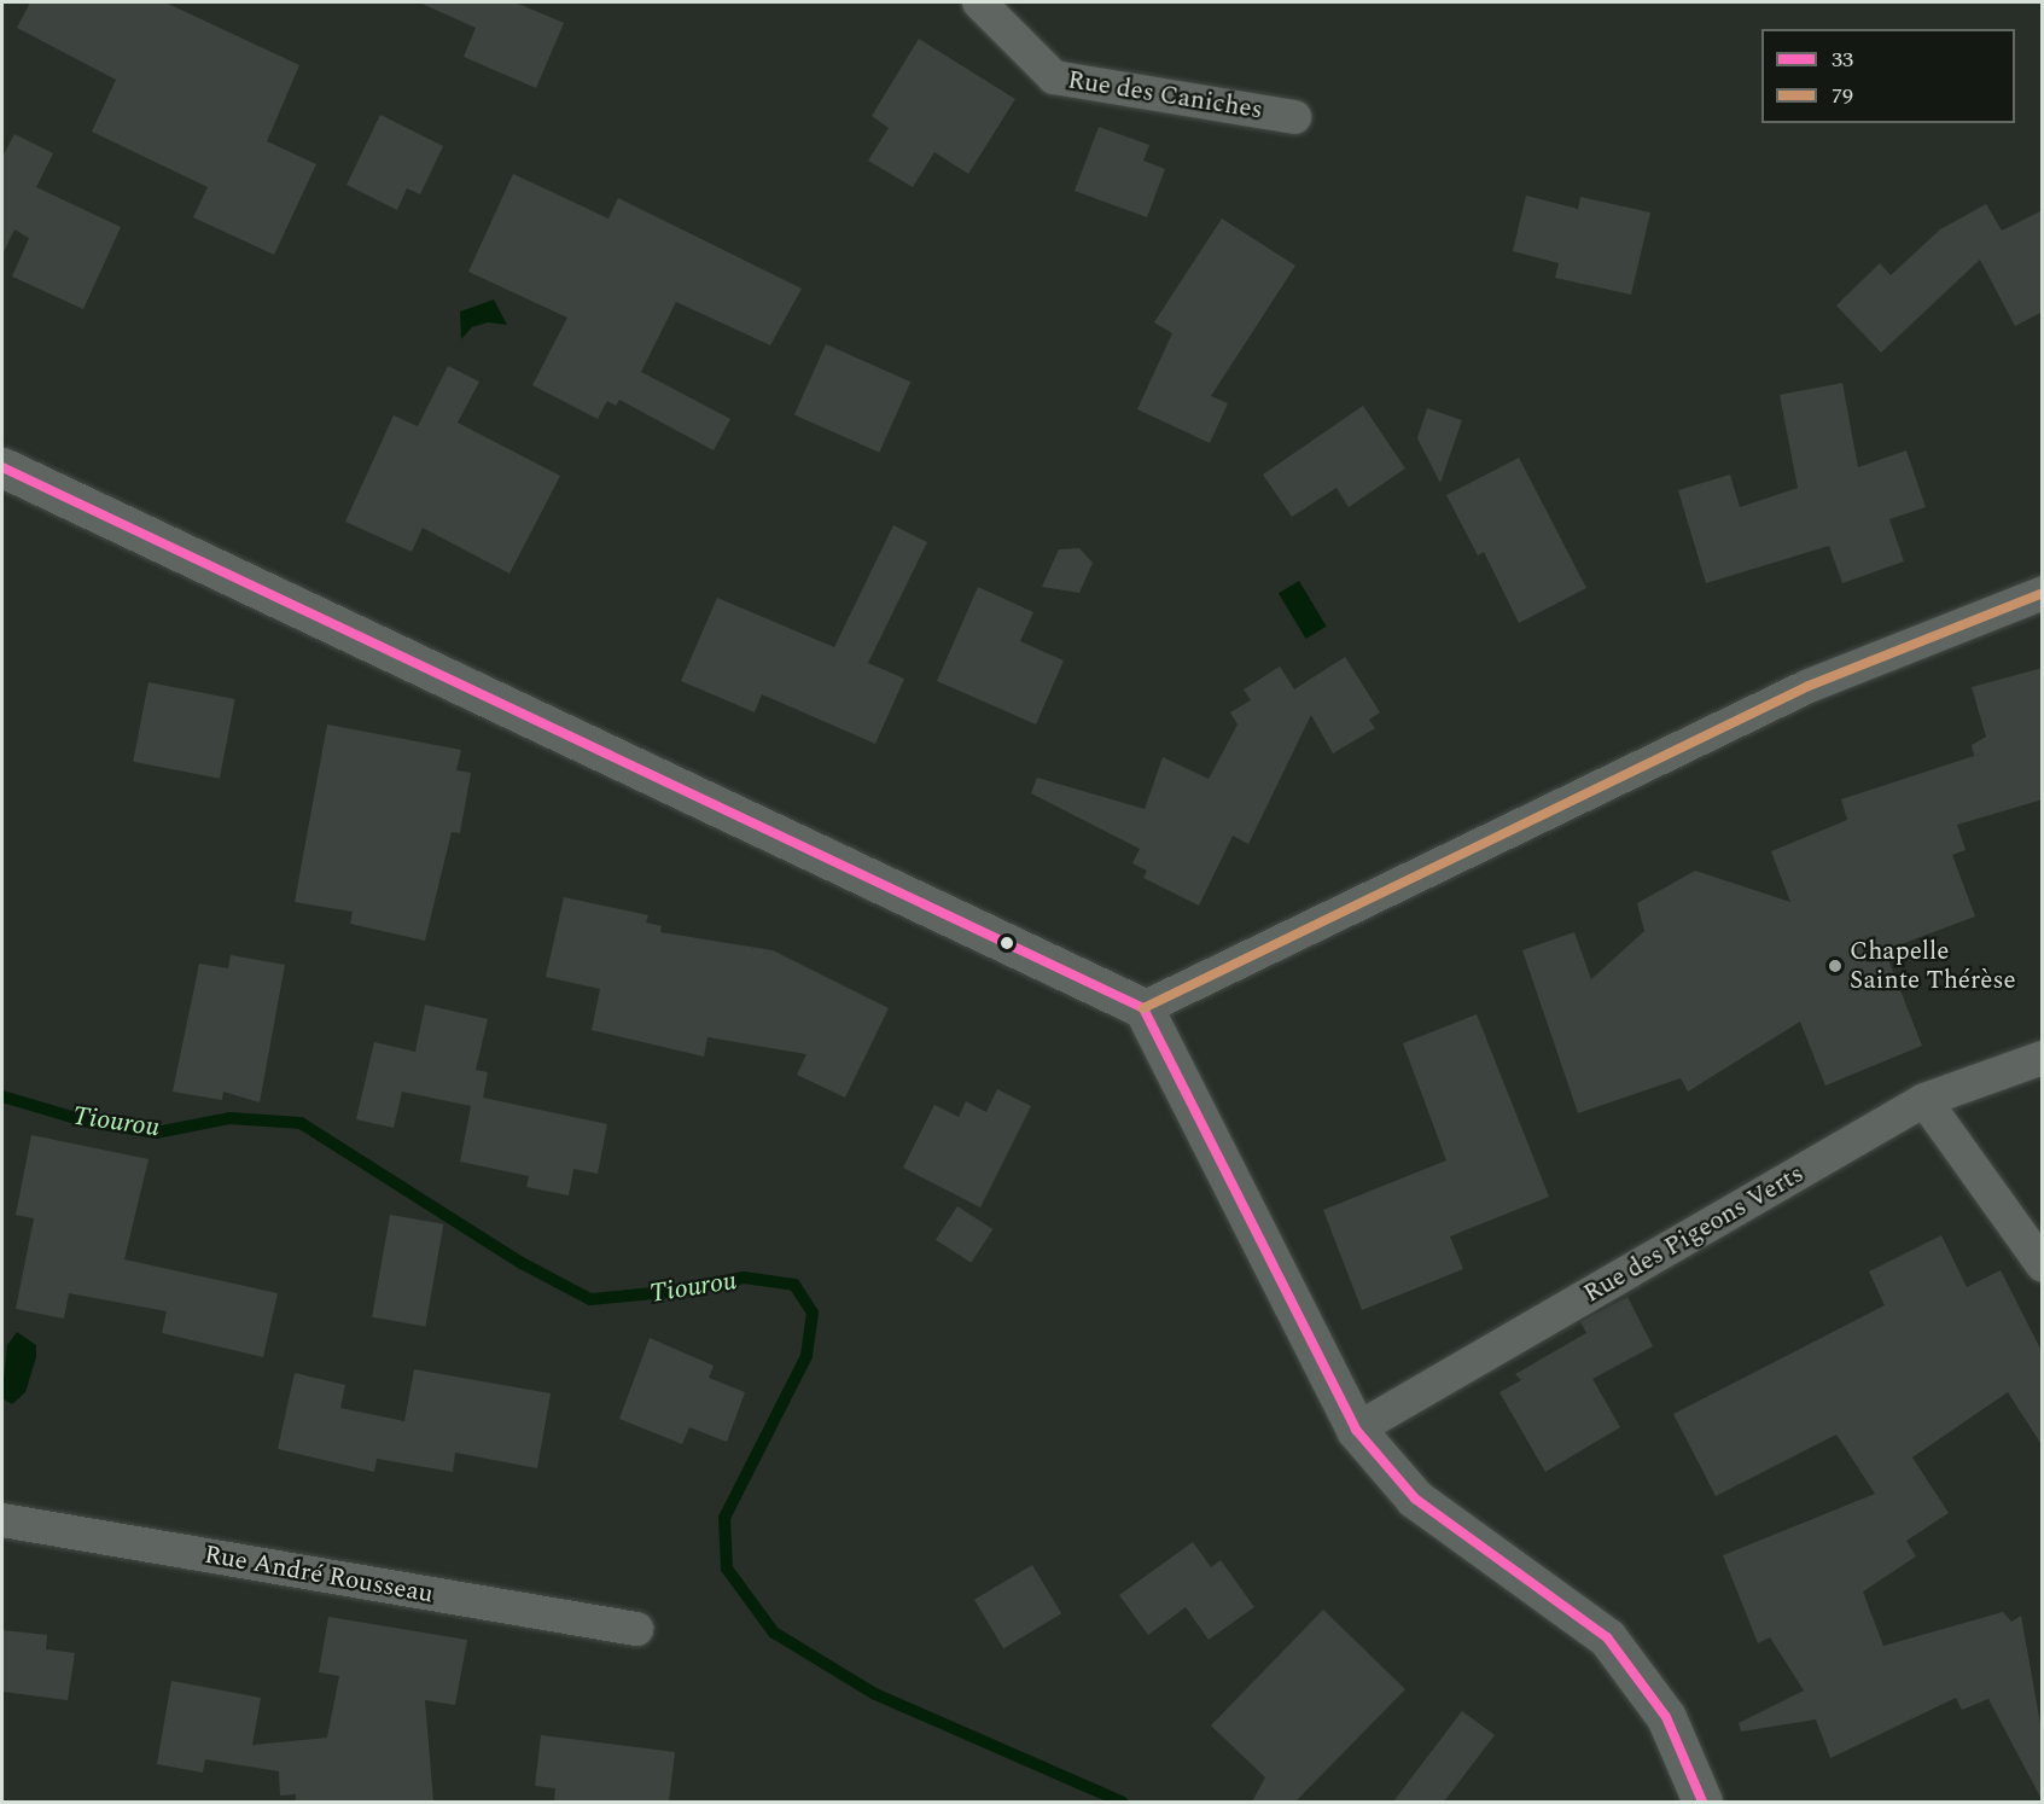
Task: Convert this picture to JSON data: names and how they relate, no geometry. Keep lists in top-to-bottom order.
{
  "streets": {
    "street": ["Rue des Caniches", "Rue des Pigeons Verts", "Rue André Rousseau"]
  },
  "water": ["Tiourou"],
  "places": ["Chapelle Sainte Thérèse"],
  "lines": ["transit line 33", "transit line 79"],
  "legend": ["33", "79"]
}
